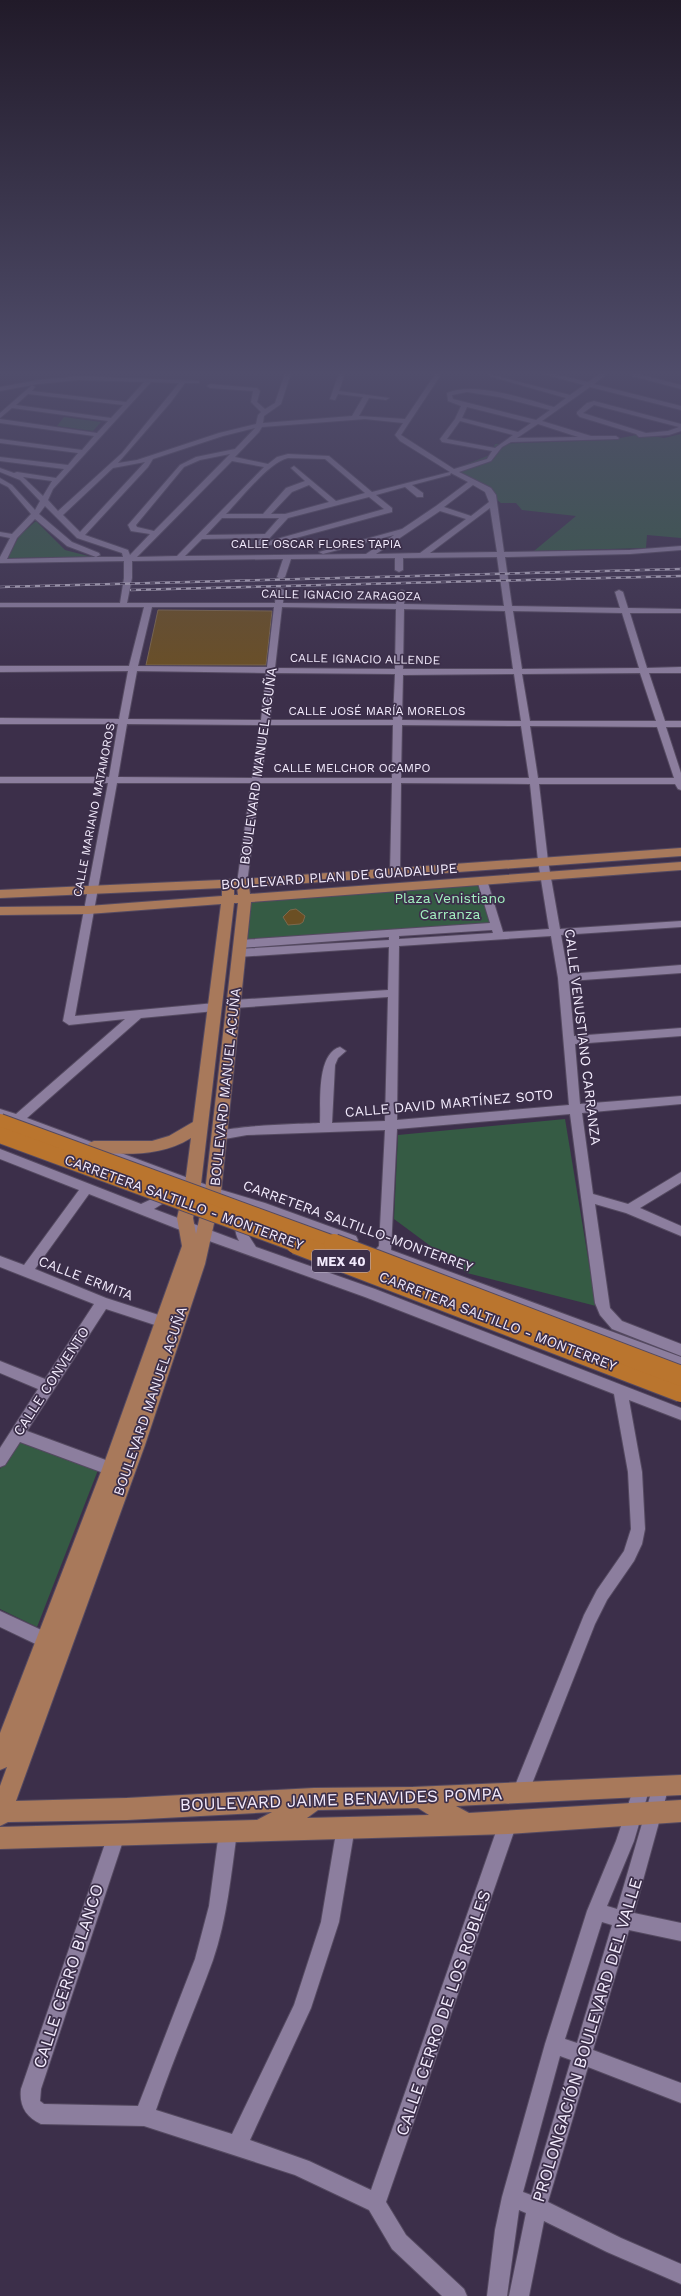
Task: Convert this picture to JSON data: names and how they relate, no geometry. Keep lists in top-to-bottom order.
{
  "streets": {
    "highway": ["CARRETERA SALTILLO - MONTERREY", "MEX 40"],
    "main road": ["BOULEVARD MANUEL ACUÑA", "BOULEVARD PLAN DE GUADALUPE", "BOULEVARD JAIME BENAVIDES POMPA"],
    "street": [
      "CALLE OSCAR FLORES TAPIA",
      "CALLE IGNACIO ZARAGOZA",
      "CALLE IGNACIO ALLENDE",
      "CALLE JOSÉ MARÍA MORELOS",
      "CALLE MELCHOR OCAMPO",
      "CALLE MARIANO MATAMOROS",
      "CALLE VENUSTIANO CARRANZA",
      "CALLE DAVID MARTÍNEZ SOTO",
      "CARRETERA SALTILLO-MONTERREY",
      "CALLE ERMITA",
      "CALLE CONVENTO",
      "CALLE CERRO BLANCO",
      "CALLE CERRO DE LOS ROBLES",
      "PROLONGACIÓN BOULEVARD DEL VALLE"
    ]
  },
  "crossings": [
    ["CALLE OSCAR FLORES TAPIA", "CALLE VENUSTIANO CARRANZA"],
    ["CALLE IGNACIO ZARAGOZA", "BOULEVARD MANUEL ACUÑA"],
    ["CALLE IGNACIO ZARAGOZA", "CALLE MARIANO MATAMOROS"],
    ["CALLE IGNACIO ZARAGOZA", "CALLE VENUSTIANO CARRANZA"],
    ["CALLE IGNACIO ALLENDE", "BOULEVARD MANUEL ACUÑA"],
    ["CALLE IGNACIO ALLENDE", "CALLE MARIANO MATAMOROS"],
    ["CALLE IGNACIO ALLENDE", "CALLE VENUSTIANO CARRANZA"],
    ["CALLE JOSÉ MARÍA MORELOS", "BOULEVARD MANUEL ACUÑA"],
    ["CALLE JOSÉ MARÍA MORELOS", "CALLE MARIANO MATAMOROS"],
    ["CALLE JOSÉ MARÍA MORELOS", "CALLE VENUSTIANO CARRANZA"],
    ["BOULEVARD MANUEL ACUÑA", "CALLE MELCHOR OCAMPO"],
    ["BOULEVARD MANUEL ACUÑA", "BOULEVARD PLAN DE GUADALUPE"],
    ["BOULEVARD MANUEL ACUÑA", "CALLE DAVID MARTÍNEZ SOTO"],
    ["BOULEVARD MANUEL ACUÑA", "CARRETERA SALTILLO-MONTERREY"],
    ["BOULEVARD MANUEL ACUÑA", "CALLE ERMITA"],
    ["BOULEVARD MANUEL ACUÑA", "BOULEVARD JAIME BENAVIDES POMPA"],
    ["CALLE MELCHOR OCAMPO", "CALLE MARIANO MATAMOROS"],
    ["CALLE MELCHOR OCAMPO", "CALLE VENUSTIANO CARRANZA"],
    ["CALLE MARIANO MATAMOROS", "BOULEVARD PLAN DE GUADALUPE"],
    ["BOULEVARD PLAN DE GUADALUPE", "CALLE VENUSTIANO CARRANZA"],
    ["CALLE VENUSTIANO CARRANZA", "CALLE DAVID MARTÍNEZ SOTO"],
    ["CARRETERA SALTILLO - MONTERREY", "CARRETERA SALTILLO-MONTERREY"],
    ["CALLE ERMITA", "CALLE CONVENTO"],
    ["BOULEVARD JAIME BENAVIDES POMPA", "CALLE CERRO BLANCO"],
    ["BOULEVARD JAIME BENAVIDES POMPA", "CALLE CERRO DE LOS ROBLES"],
    ["BOULEVARD JAIME BENAVIDES POMPA", "PROLONGACIÓN BOULEVARD DEL VALLE"]
  ],
  "parks": ["Plaza Venistiano Carranza"]
}
